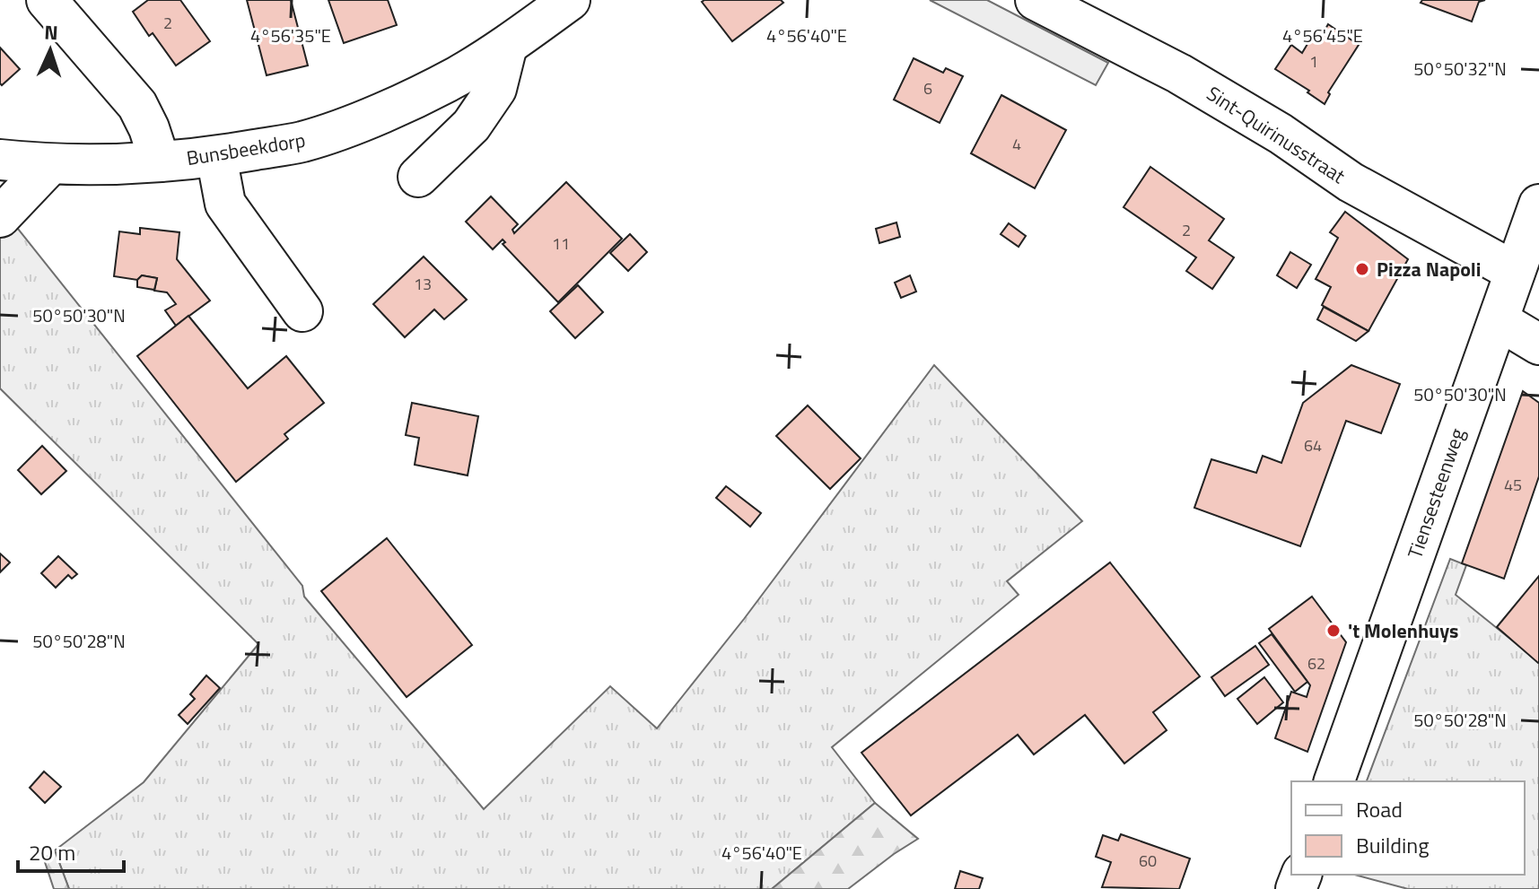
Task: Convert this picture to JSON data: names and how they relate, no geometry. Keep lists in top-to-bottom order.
{
  "streets": {
    "street": ["Sint-Quirinusstraat", "Bunsbeekdorp", "Tiensesteenweg"]
  },
  "crossings": [
    ["Sint-Quirinusstraat", "Tiensesteenweg"]
  ],
  "places": ["Pizza Napoli", "'t Molenhuys"],
  "house_numbers": [
    "2",
    "1",
    "6",
    "4",
    "2",
    "11",
    "13",
    "64",
    "45",
    "62",
    "60"
  ],
  "legend": ["Road", "Building"],
  "scale_bar": "20 m",
  "north": "top",
  "coordinates": [
    "4°56'35\"E",
    "4°56'40\"E",
    "4°56'45\"E",
    "50°50'32\"N",
    "50°50'30\"N",
    "50°50'28\"N"
  ]
}
